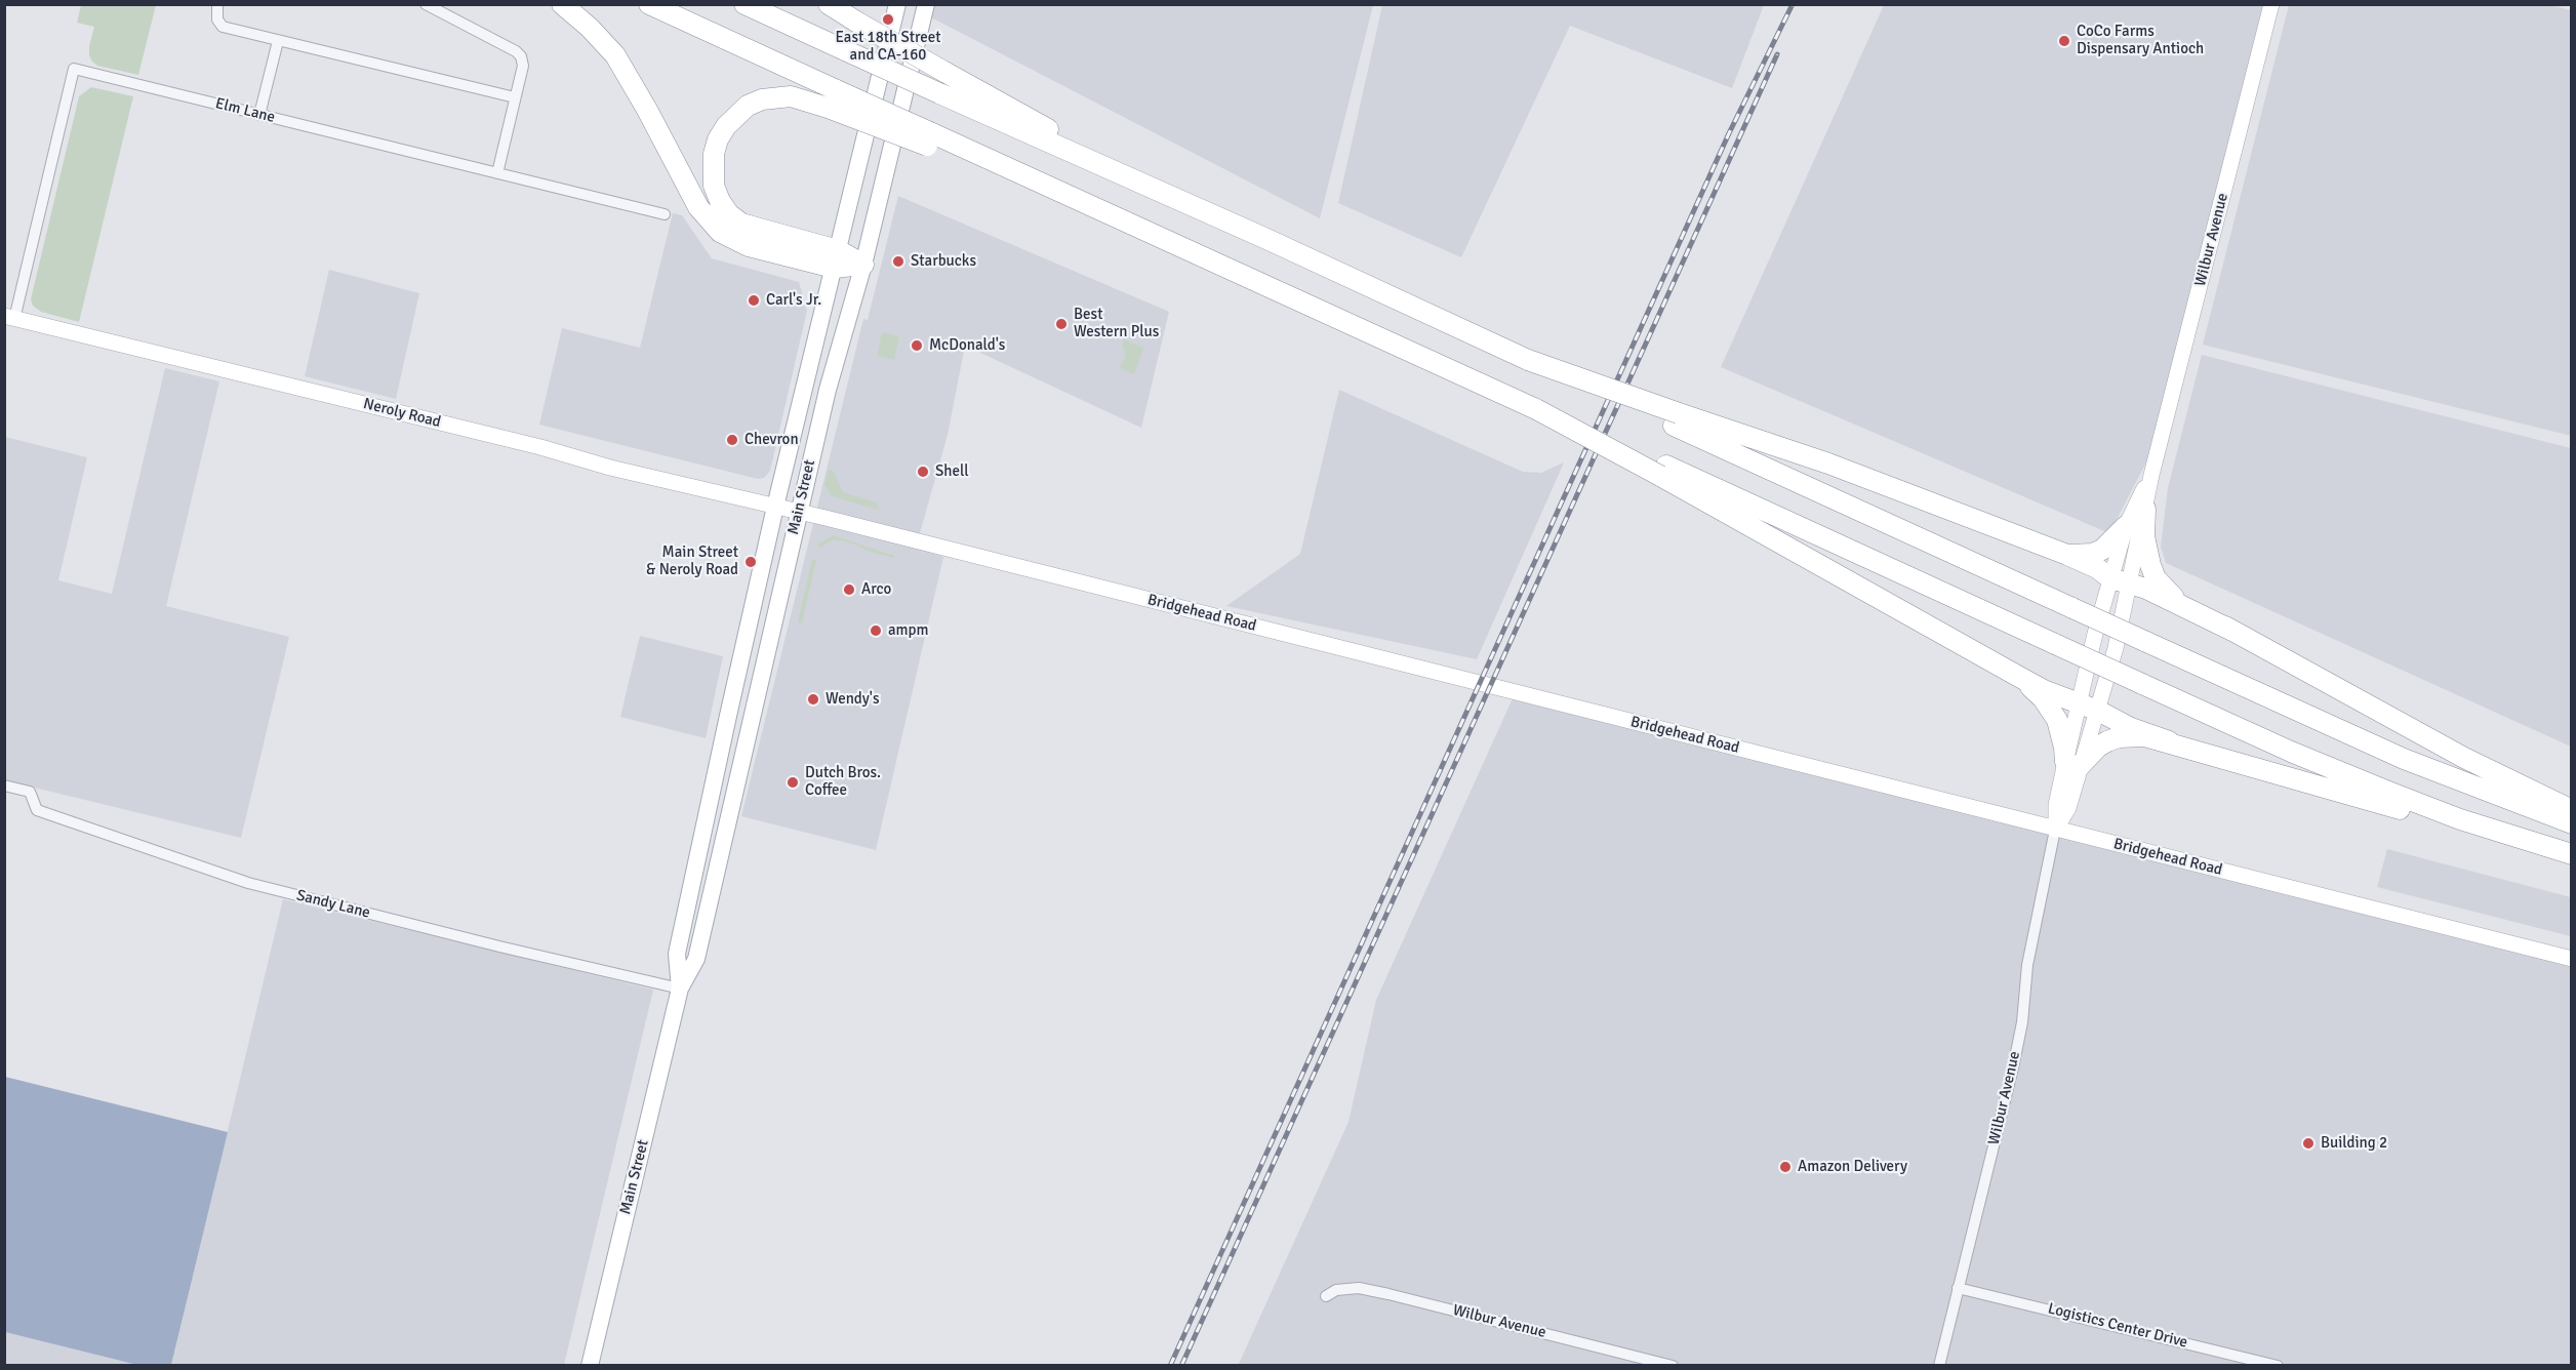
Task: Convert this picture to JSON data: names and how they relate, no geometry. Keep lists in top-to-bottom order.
{
  "streets": {
    "main road": ["Main Street"],
    "street": [
      "Elm Lane",
      "Wilbur Avenue",
      "Neroly Road",
      "Bridgehead Road",
      "Sandy Lane",
      "Logistics Center Drive"
    ]
  },
  "crossings": [
    ["Elm Lane", "Neroly Road"],
    ["Wilbur Avenue", "Bridgehead Road"],
    ["Wilbur Avenue", "Logistics Center Drive"],
    ["Neroly Road", "Main Street"],
    ["Neroly Road", "Bridgehead Road"],
    ["Main Street", "Bridgehead Road"],
    ["Main Street", "Sandy Lane"]
  ],
  "places": [
    "East 18th Street and CA-160",
    "CoCo Farms Dispensary Antioch",
    "Starbucks",
    "Carl's Jr.",
    "Best Western Plus",
    "McDonald's",
    "Chevron",
    "Shell",
    "Main Street & Neroly Road",
    "Arco",
    "ampm",
    "Wendy's",
    "Dutch Bros. Coffee",
    "Building 2",
    "Amazon Delivery"
  ]
}
